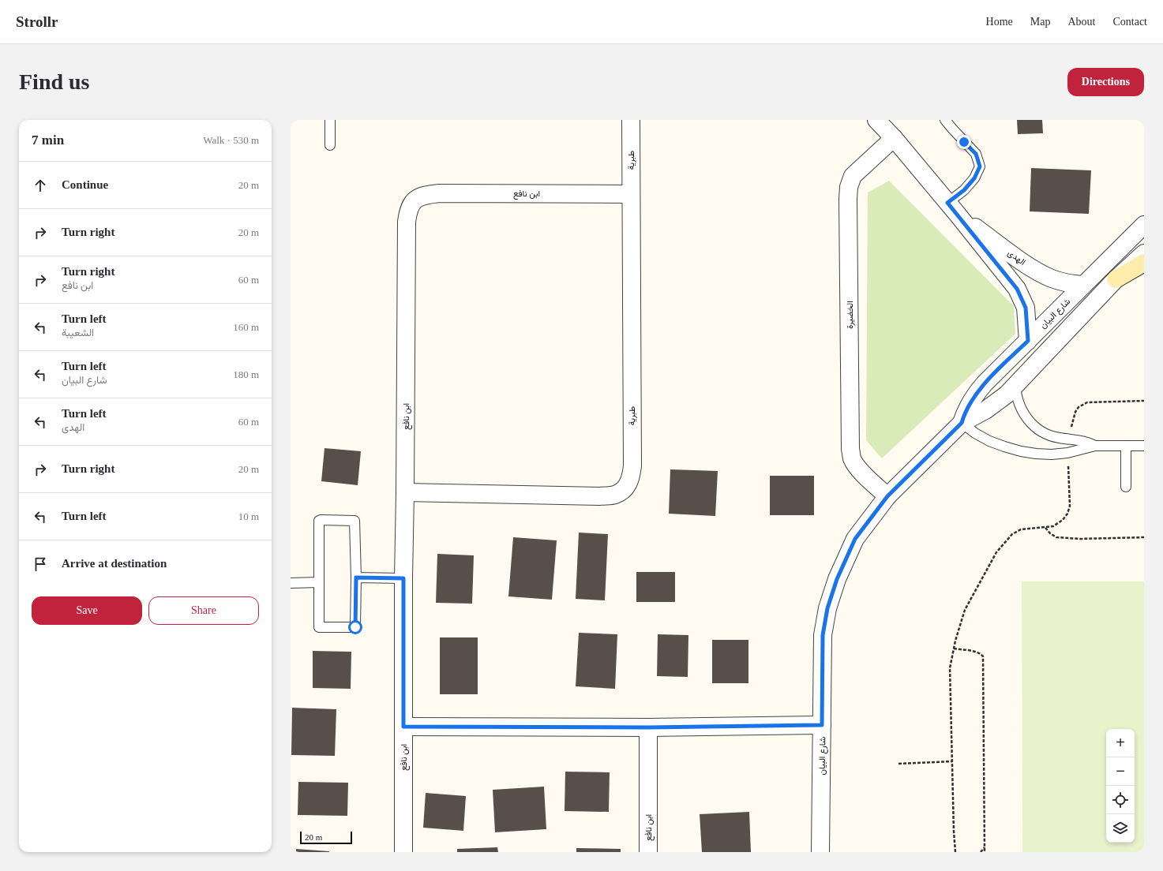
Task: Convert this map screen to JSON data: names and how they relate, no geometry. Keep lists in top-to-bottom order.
{
  "streets": {
    "street": [
      "طبرية",
      "ابن نافع",
      "الهدى",
      "شارع البيان",
      "الخضيرة"
    ]
  },
  "crossings": [
    ["طبرية", "ابن نافع"],
    ["الهدى", "شارع البيان"],
    ["الهدى", "الخضيرة"],
    ["شارع البيان", "الخضيرة"]
  ],
  "scale_bar": "20 m",
  "page": {
    "header": "Strollr",
    "nav": [
      "Home",
      "Map",
      "About",
      "Contact"
    ],
    "buttons": [
      "Directions",
      ["Save", "Share"]
    ],
    "title": "Find us",
    "heading": ["7 min", "Walk · 530 m"],
    "list": [
      ["Continue", "20 m"],
      ["Turn right", "20 m"],
      ["Turn right", "ابن نافع", "60 m"],
      ["Turn left", "الشعيبة", "160 m"],
      ["Turn left", "شارع البيان", "180 m"],
      ["Turn left", "الهدى", "60 m"],
      ["Turn right", "20 m"],
      ["Turn left", "10 m"],
      "Arrive at destination"
    ],
    "map_buttons": ["+", "−"],
    "scale": "20 m"
  }
}
